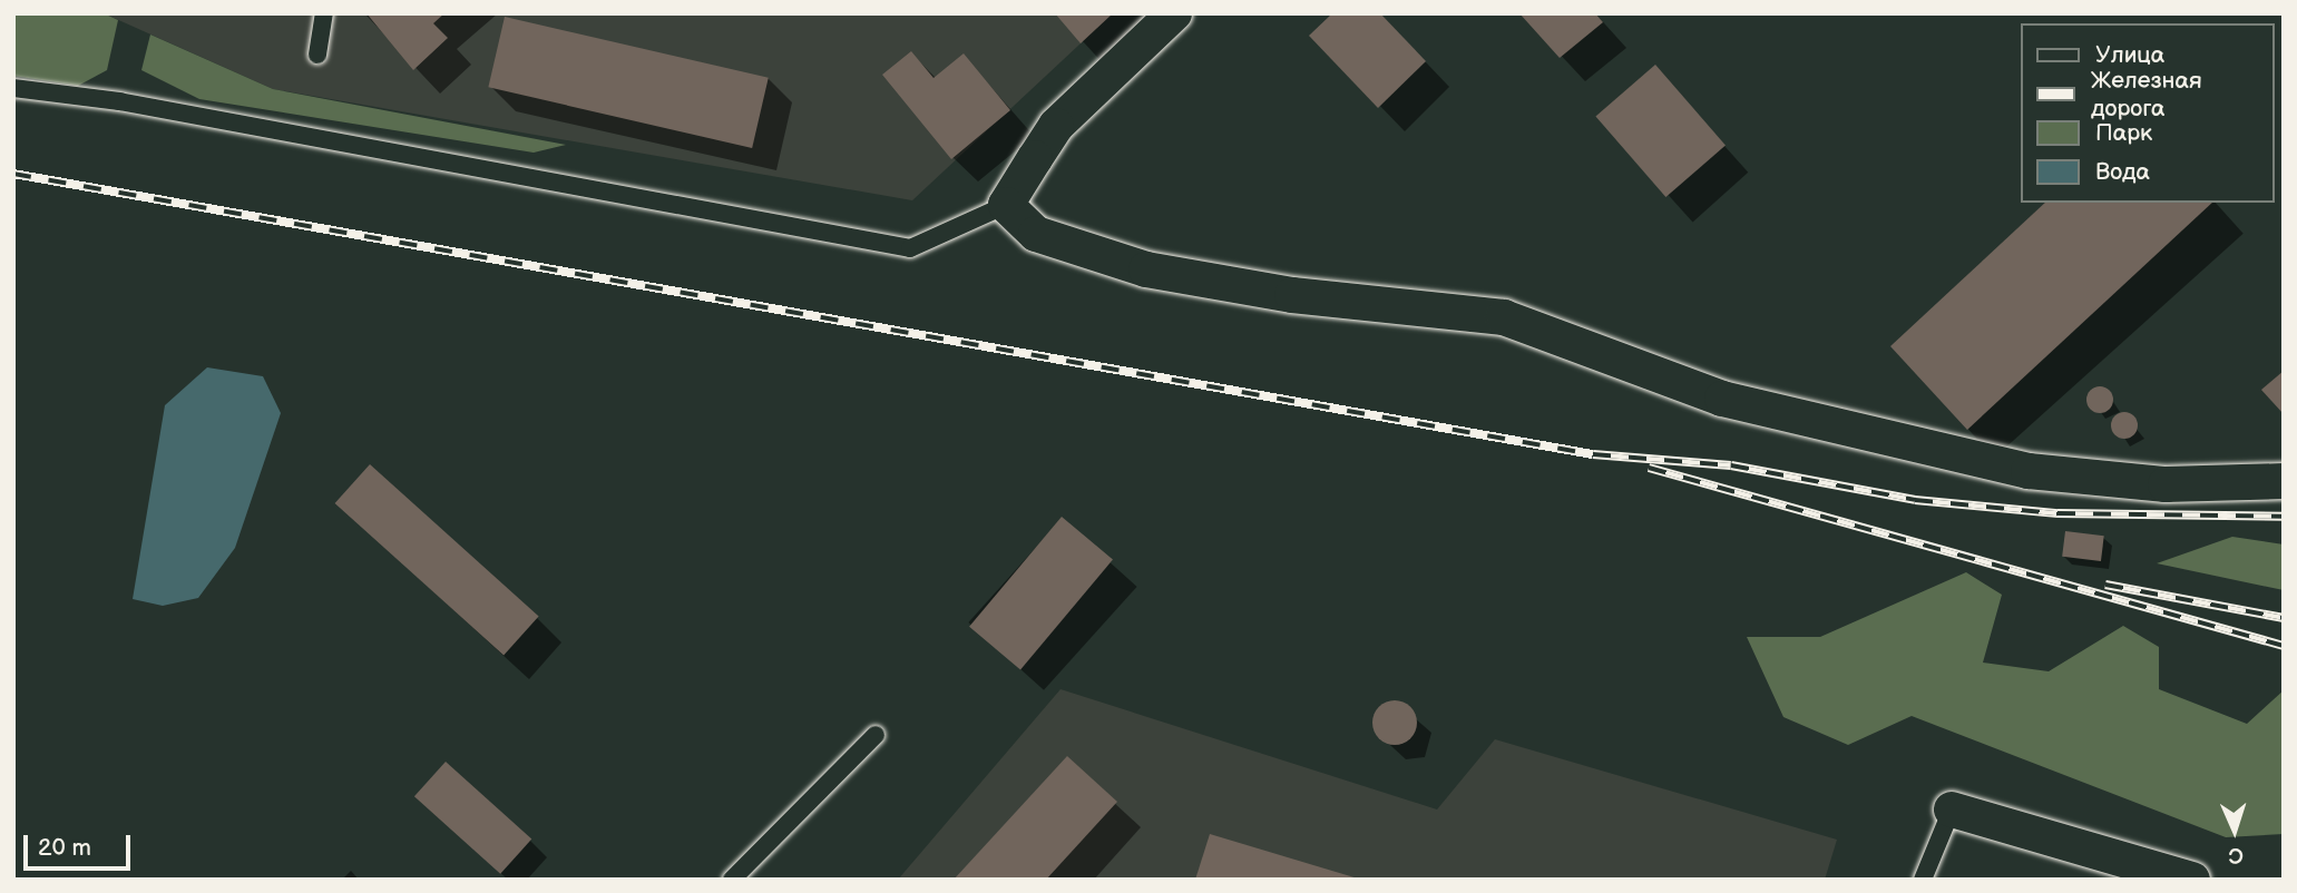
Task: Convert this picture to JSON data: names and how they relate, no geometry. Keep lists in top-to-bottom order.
{
  "legend": [
    "Улица",
    "Железная дорога",
    "Парк",
    "Вода"
  ],
  "scale_bar": "20 m",
  "north": "bottom"
}
